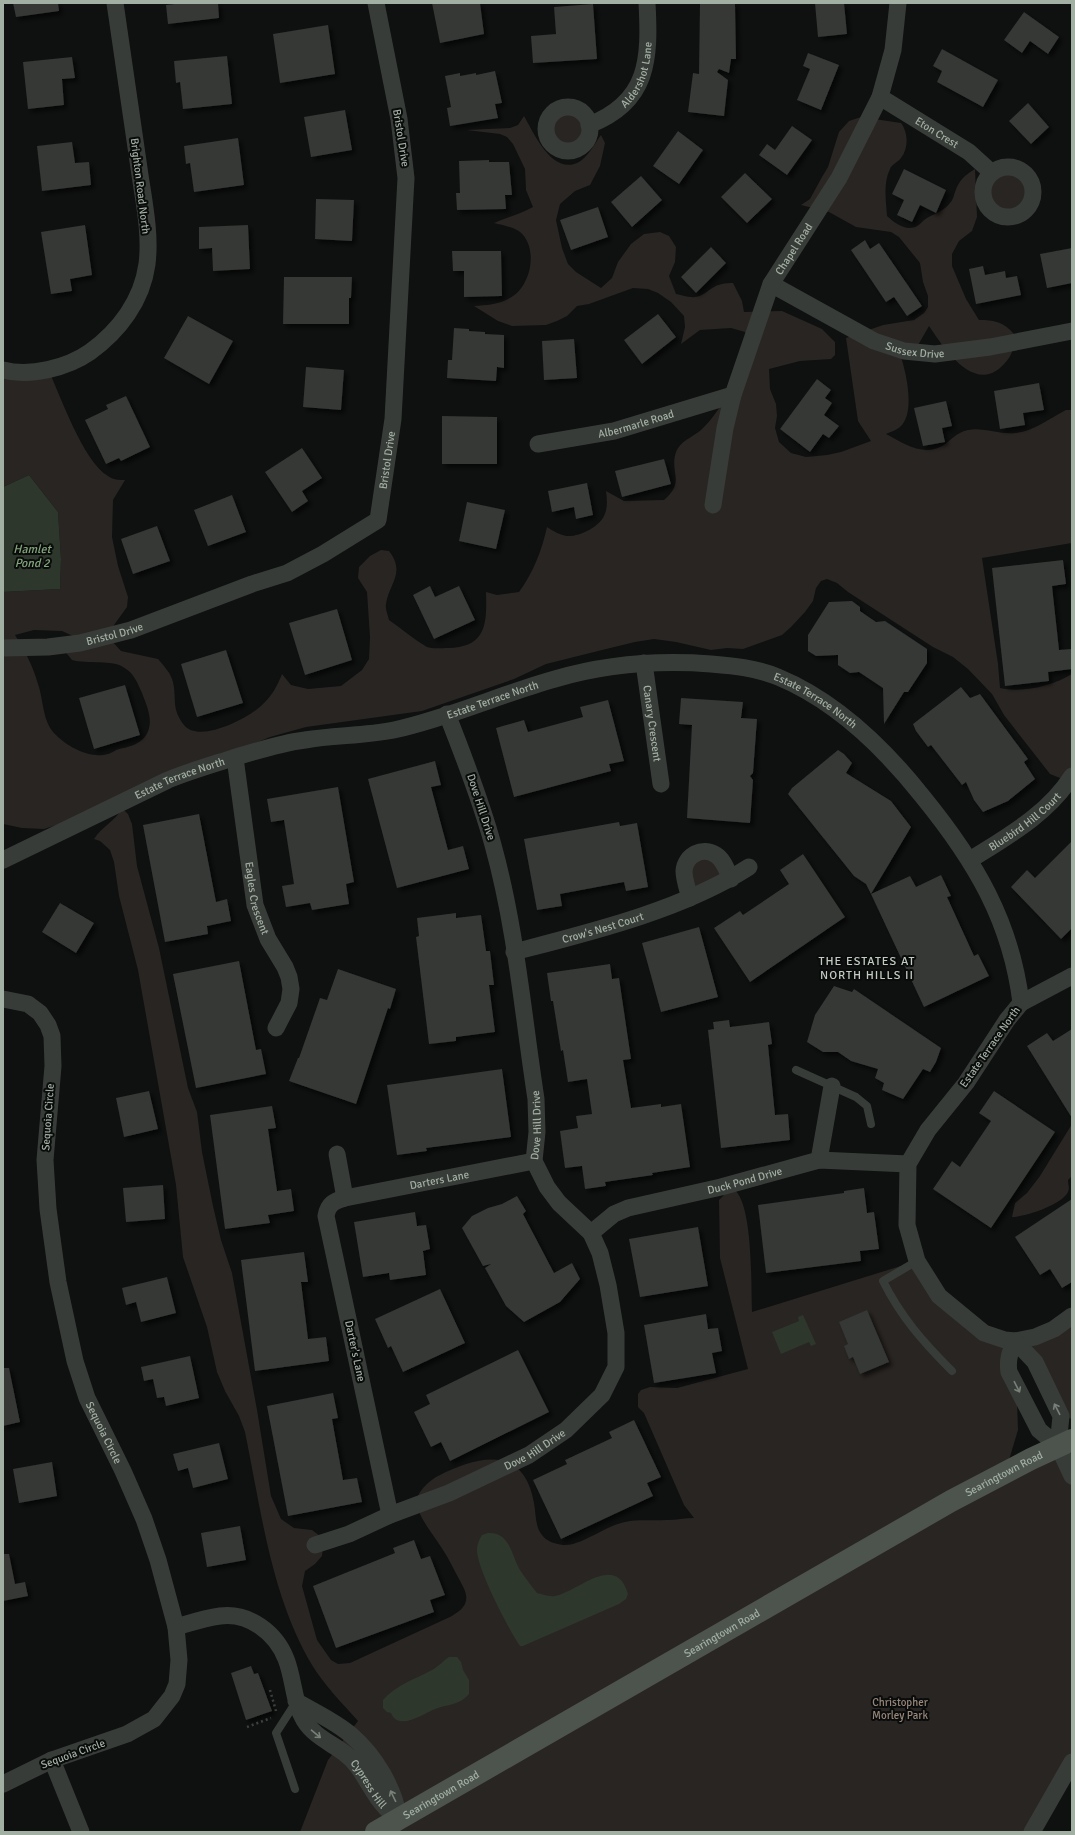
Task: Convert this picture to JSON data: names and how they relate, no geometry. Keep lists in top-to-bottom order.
{
  "streets": {
    "main road": ["Searingtown Road"],
    "street": [
      "Aldershot Lane",
      "Eton Crest",
      "Bristol Drive",
      "Brighton Road North",
      "Chapel Road",
      "Sussex Drive",
      "Albermarle Road",
      "Estate Terrace North",
      "Canary Crescent",
      "Dove Hill Drive",
      "Bluebird Hill Court",
      "Eagles Crescent",
      "Crow's Nest Court",
      "Sequoia Circle",
      "Darters Lane",
      "Duck Pond Drive",
      "Darter's Lane",
      "Cypress Hill"
    ]
  },
  "crossings": [
    ["Eton Crest", "Chapel Road"],
    ["Chapel Road", "Sussex Drive"],
    ["Chapel Road", "Albermarle Road"],
    ["Estate Terrace North", "Canary Crescent"],
    ["Estate Terrace North", "Dove Hill Drive"],
    ["Estate Terrace North", "Bluebird Hill Court"],
    ["Estate Terrace North", "Eagles Crescent"],
    ["Estate Terrace North", "Duck Pond Drive"],
    ["Dove Hill Drive", "Crow's Nest Court"],
    ["Dove Hill Drive", "Darters Lane"],
    ["Dove Hill Drive", "Duck Pond Drive"],
    ["Dove Hill Drive", "Darter's Lane"],
    ["Sequoia Circle", "Cypress Hill"],
    ["Darters Lane", "Darter's Lane"],
    ["Searingtown Road", "Cypress Hill"]
  ],
  "districts": ["THE ESTATES AT NORTH HILLS II"],
  "water": ["Hamlet Pond 2"],
  "parks": ["Christopher Morley Park"]
}
